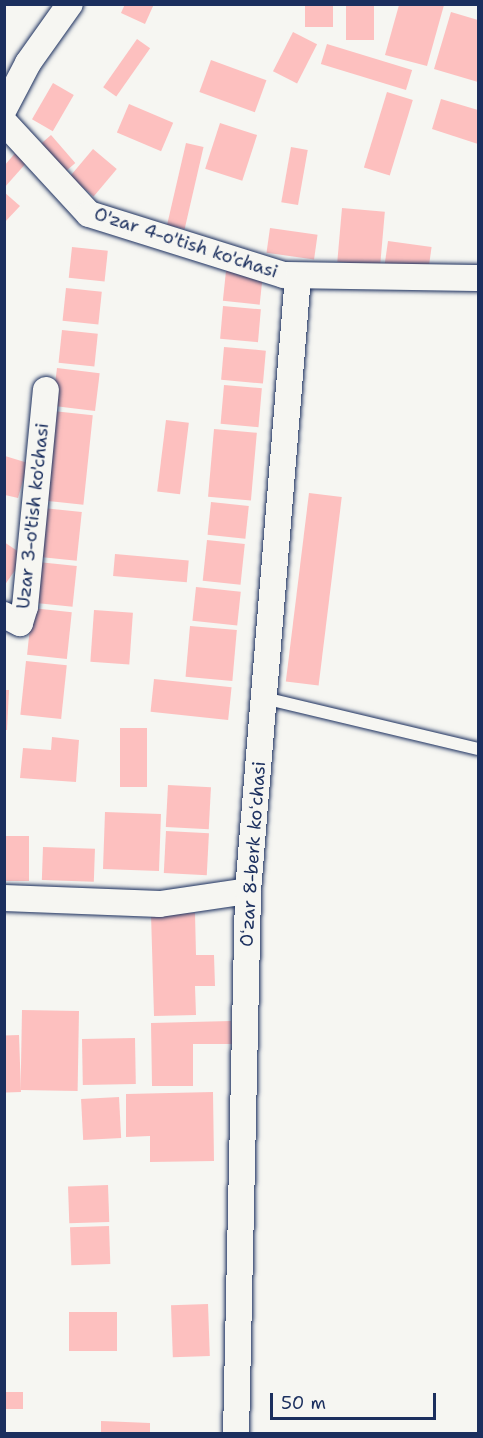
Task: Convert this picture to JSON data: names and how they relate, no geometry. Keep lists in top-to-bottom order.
{
  "streets": {
    "street": ["O'zar 4-o'tish ko'chasi", "Uzar 3-o'tish ko'chasi", "Oʻzar 8-berk koʻchasi"]
  },
  "crossings": [
    ["O'zar 4-o'tish ko'chasi", "Oʻzar 8-berk koʻchasi"]
  ],
  "scale_bar": "50 m"
}
